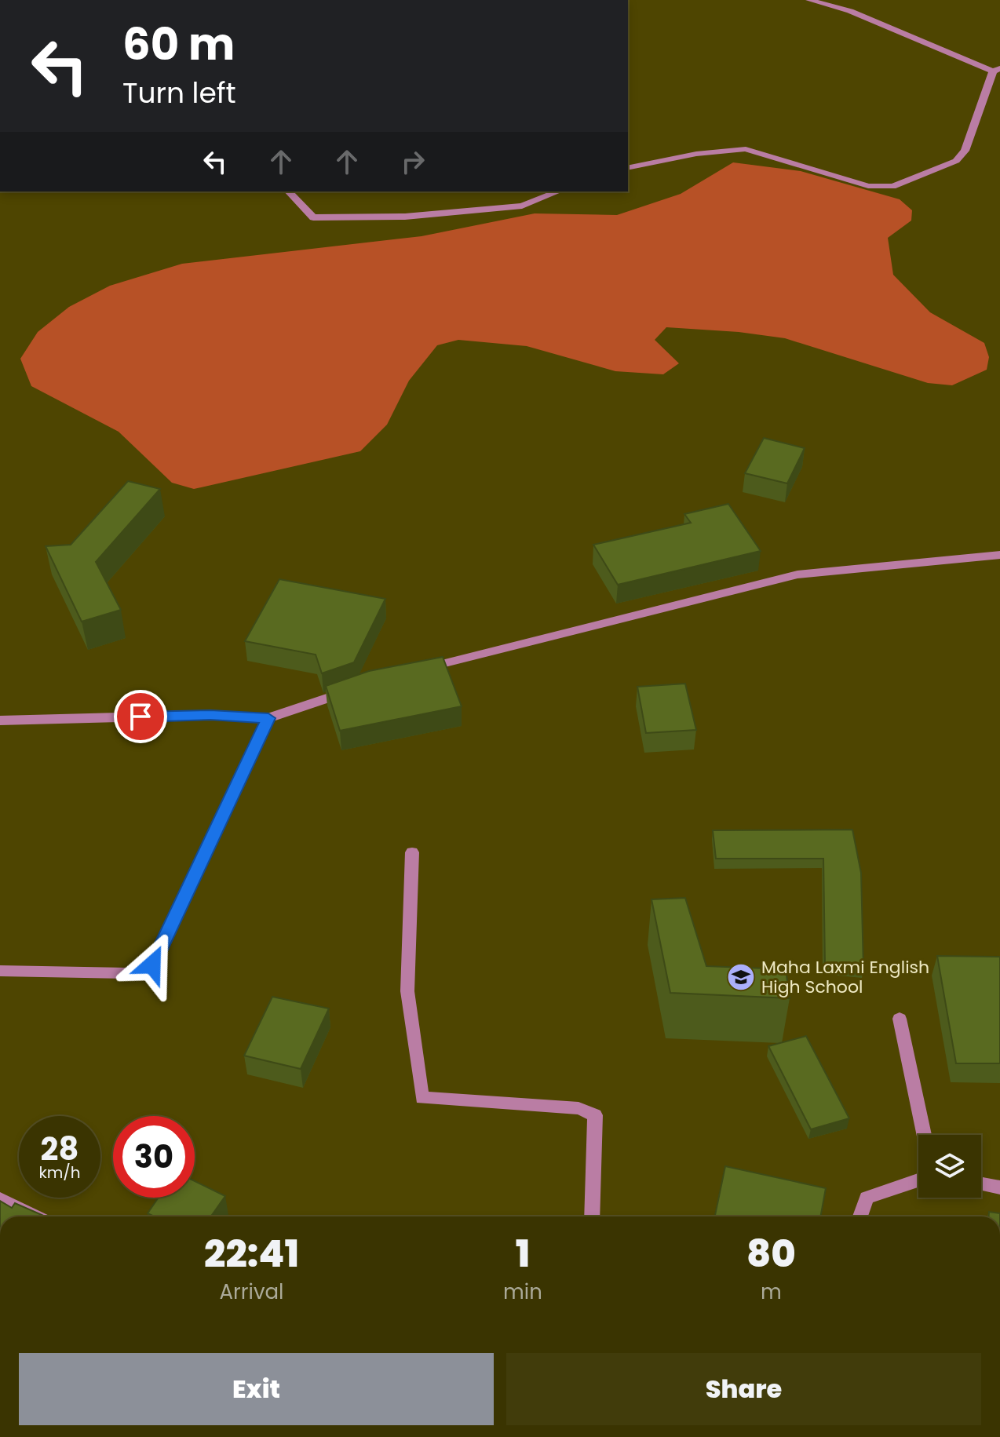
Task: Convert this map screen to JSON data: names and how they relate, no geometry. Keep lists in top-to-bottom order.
{
  "places": {
    "school or university": ["Maha Laxmi English High School"]
  },
  "page": {
    "turn": ["60 m", "Turn left"],
    "speed": "28 km/h",
    "limit": "30",
    "eta": [
      "22:41",
      "Arrival",
      "1",
      "min",
      "80",
      "m"
    ],
    "buttons": ["Exit", "Share"]
  }
}
